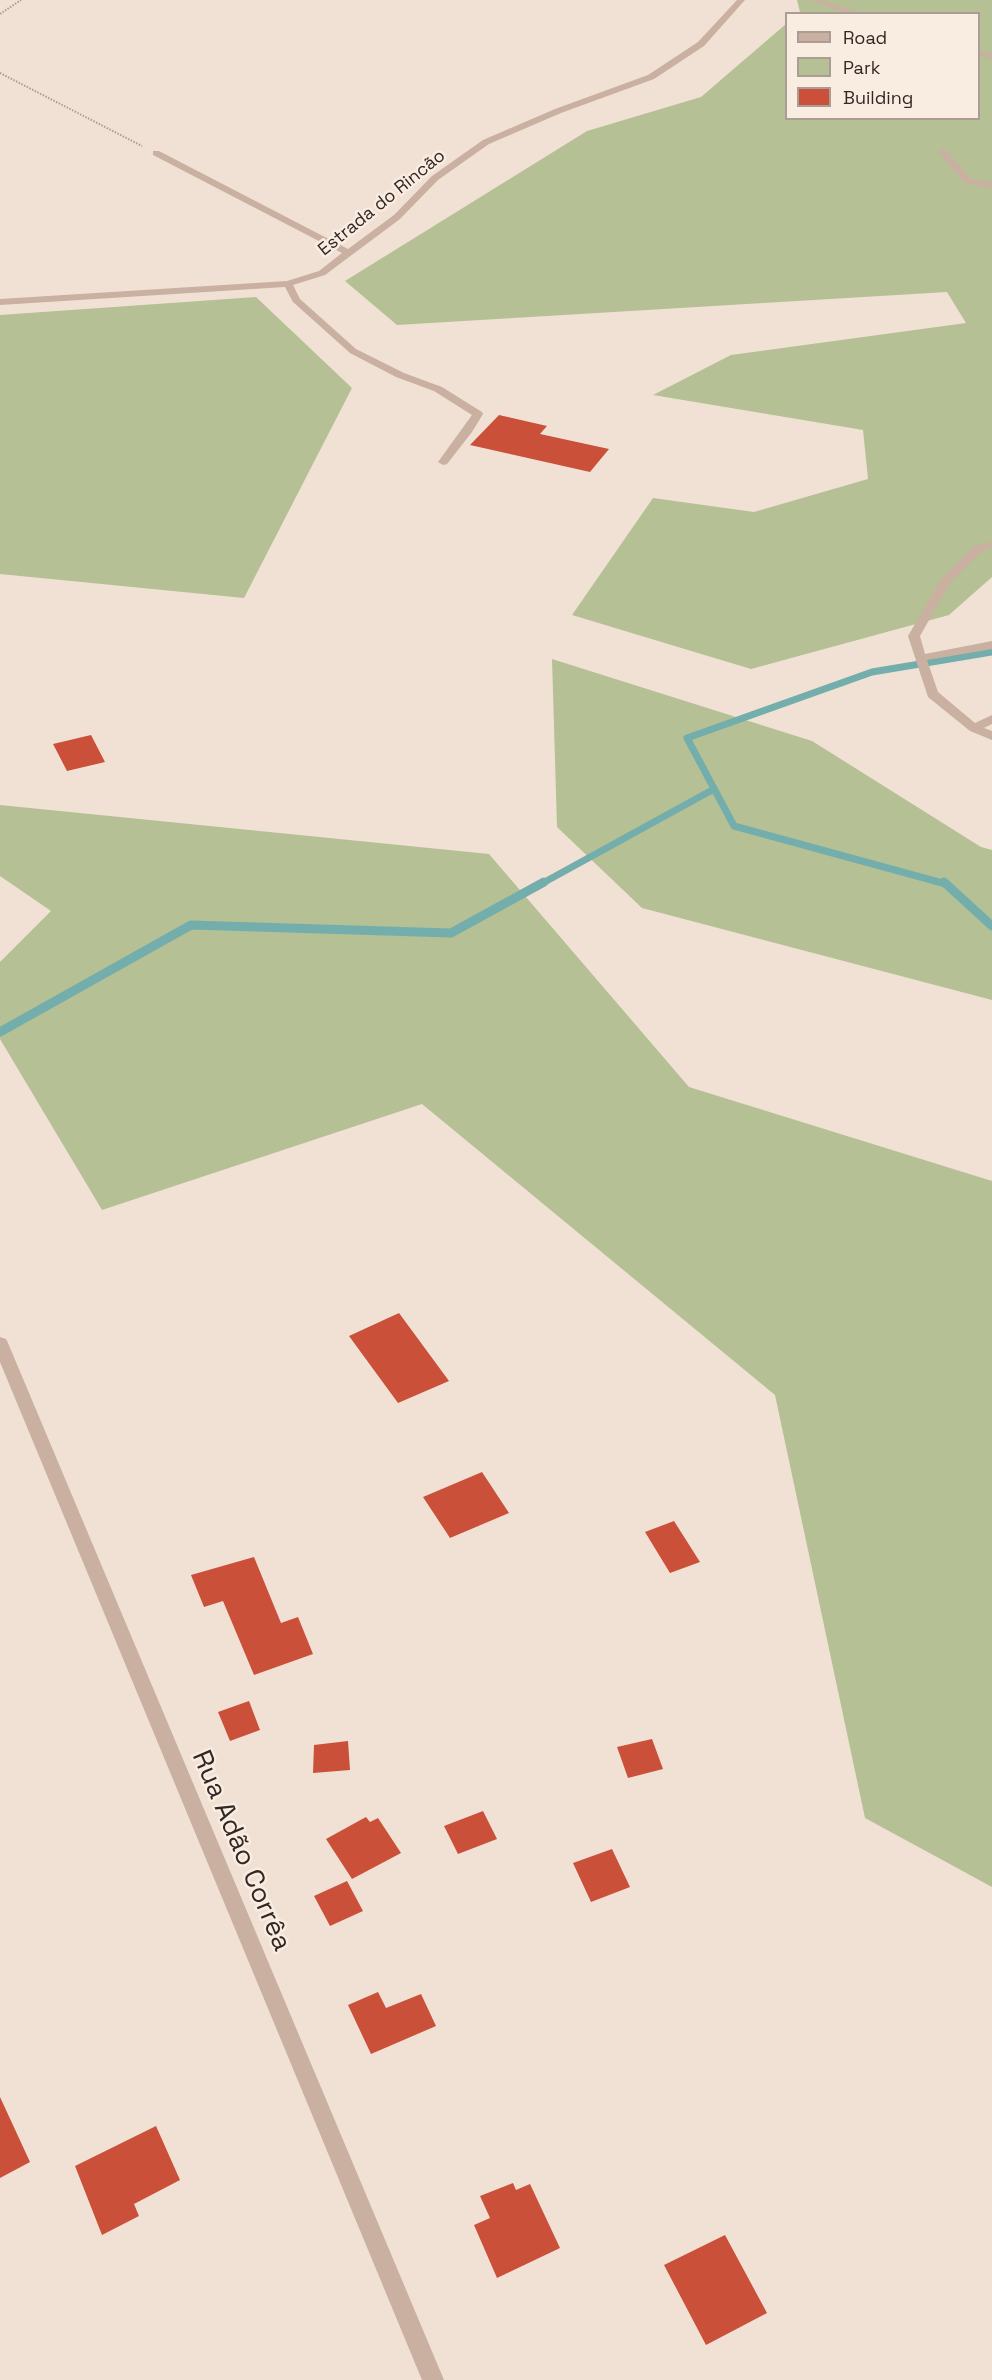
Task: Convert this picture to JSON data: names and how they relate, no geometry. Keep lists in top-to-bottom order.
{
  "streets": {
    "street": ["Estrada do Rincão", "Rua Adão Corrêa"]
  },
  "legend": ["Road", "Park", "Building"]
}
